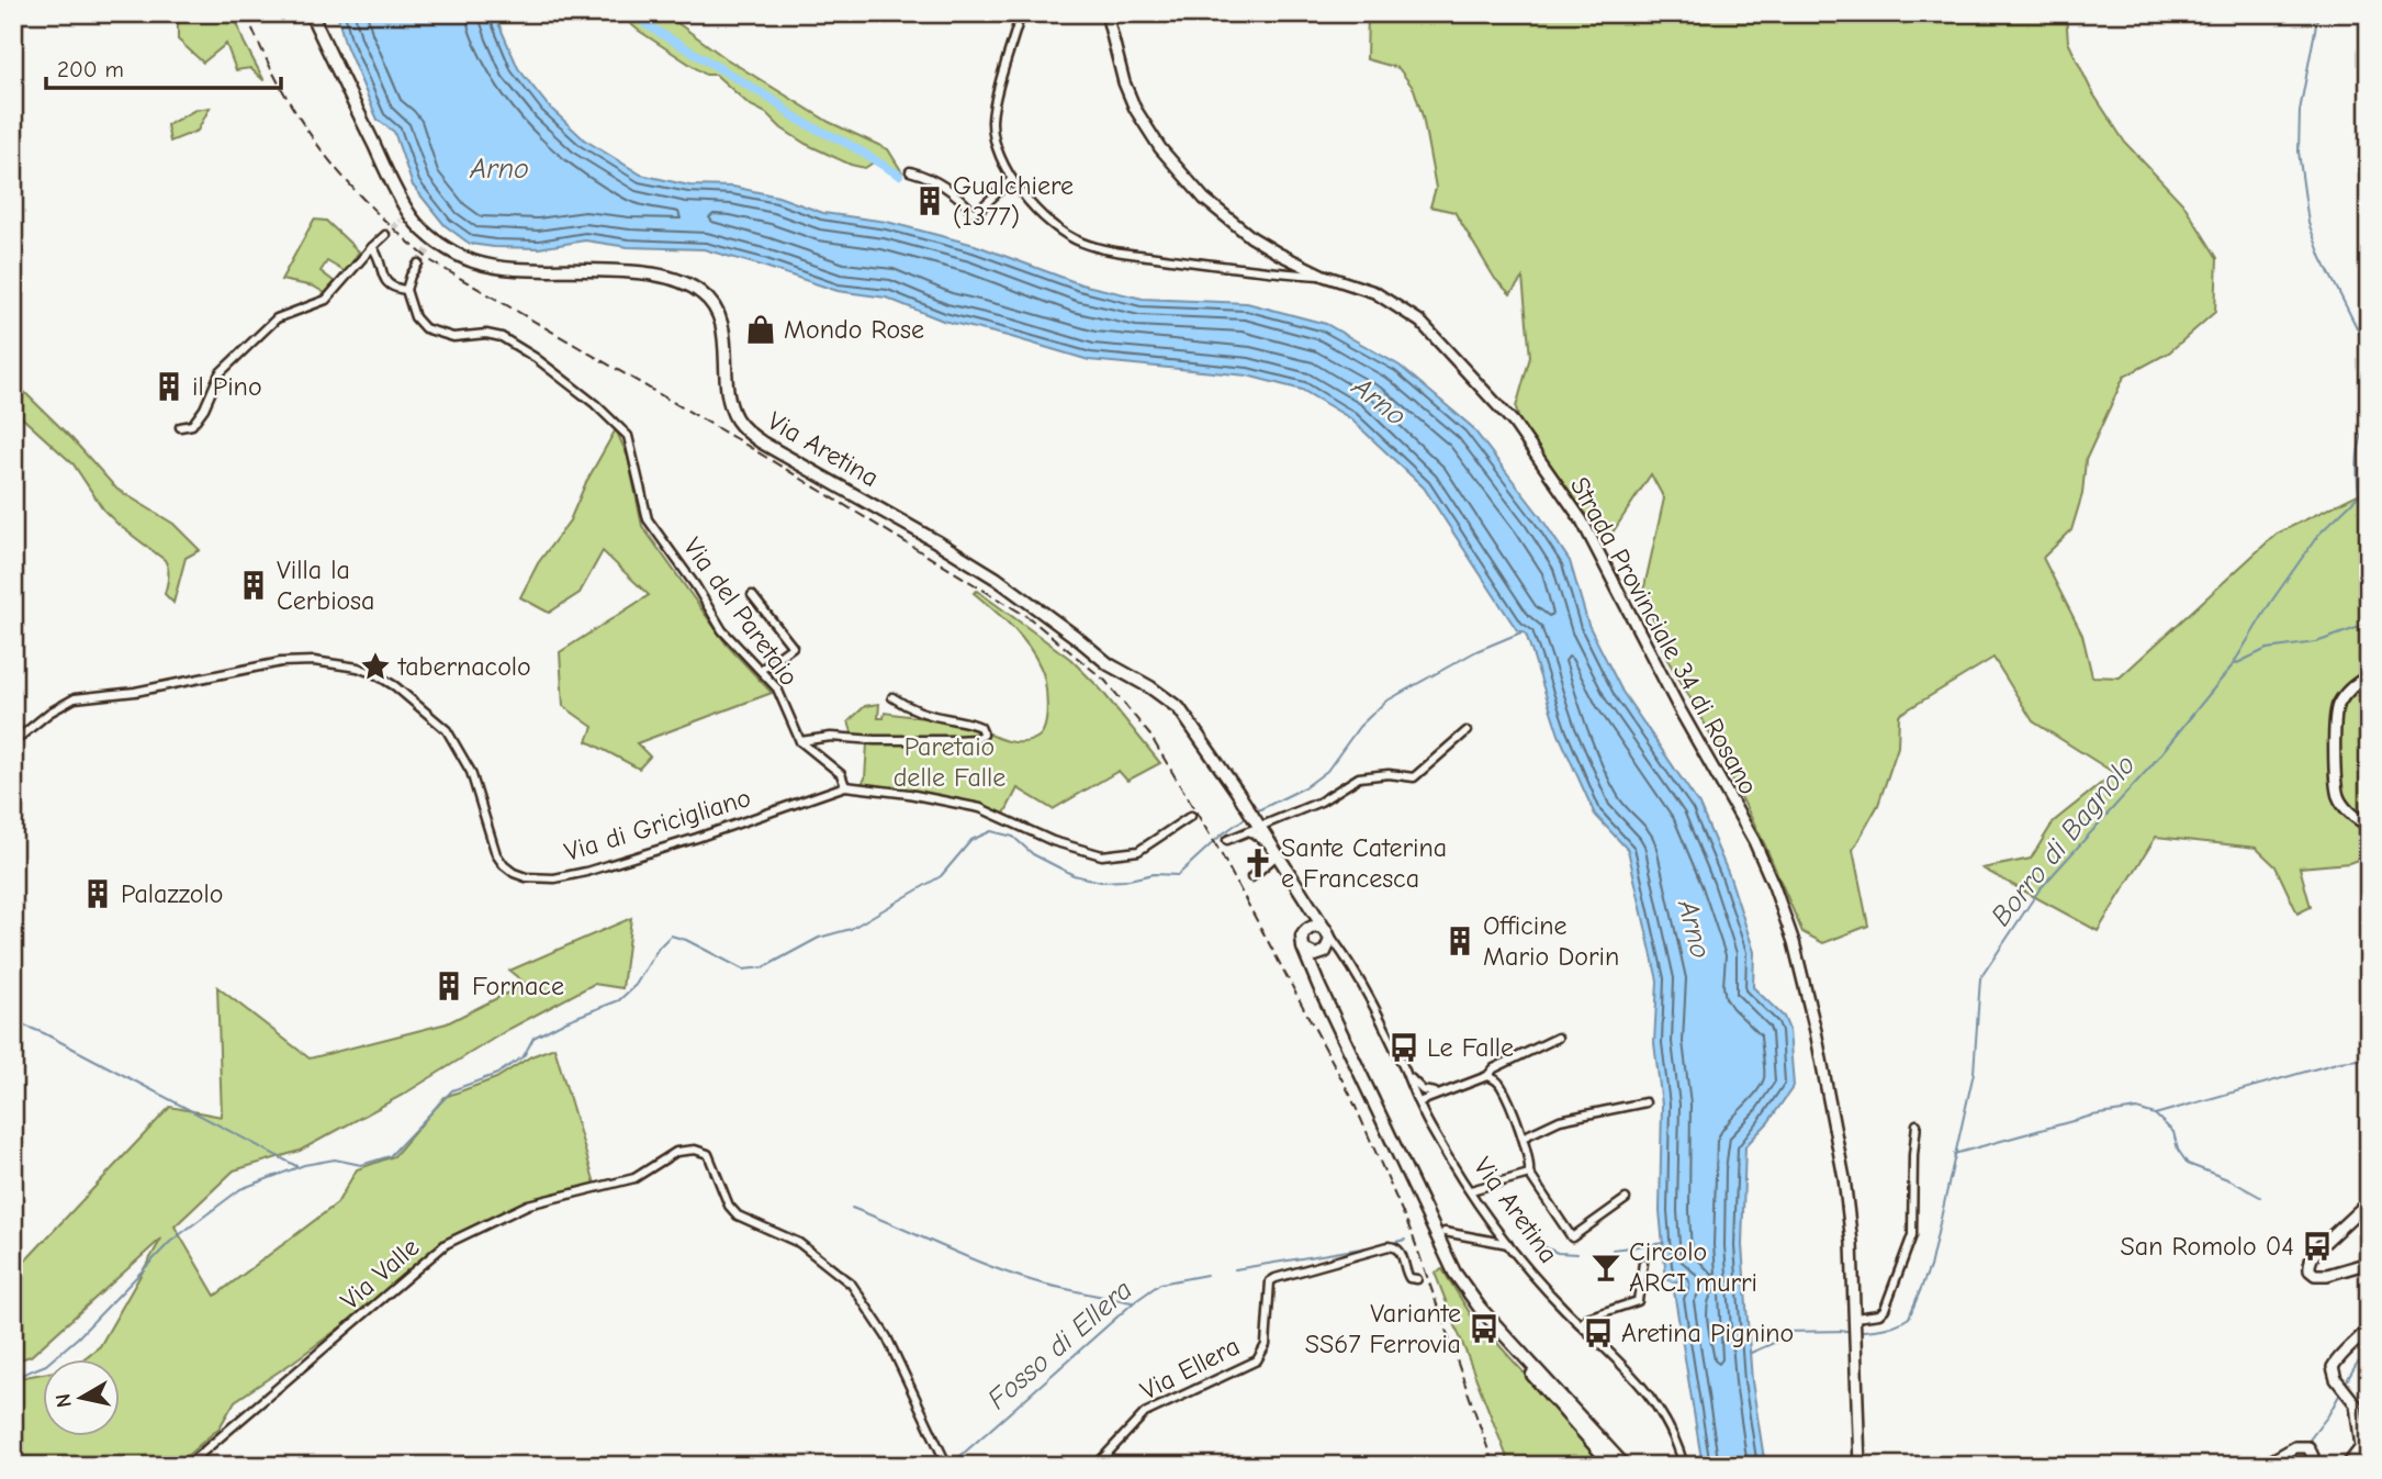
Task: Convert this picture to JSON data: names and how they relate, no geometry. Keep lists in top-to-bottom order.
{
  "streets": {
    "main road": ["Via Aretina", "Strada Provinciale 34 di Rosano"],
    "street": [
      "Via del Paretaio",
      "Via di Gricigliano",
      "Via Valle",
      "Via Ellera"
    ]
  },
  "crossings": [
    ["Via del Paretaio", "Via di Gricigliano"]
  ],
  "water": ["Arno", "Borro di Bagnolo", "Fosso di Ellera"],
  "parks": ["Paretaio delle Falle"],
  "places": {
    "building": [
      "Gualchiere (1377)",
      "il Pino",
      "Villa la Cerbiosa",
      "Palazzolo",
      "Officine Mario Dorin",
      "Fornace"
    ],
    "shop": ["Mondo Rose"],
    "place": ["tabernacolo"],
    "church": ["Sante Caterina e Francesca"],
    "bus stop": [
      "Le Falle",
      "San Romolo 04",
      "Variante SS67 Ferrovia",
      "Aretina Pignino"
    ],
    "bar": ["Circolo ARCI murri"]
  },
  "scale_bar": "200 m",
  "north": "left"
}
